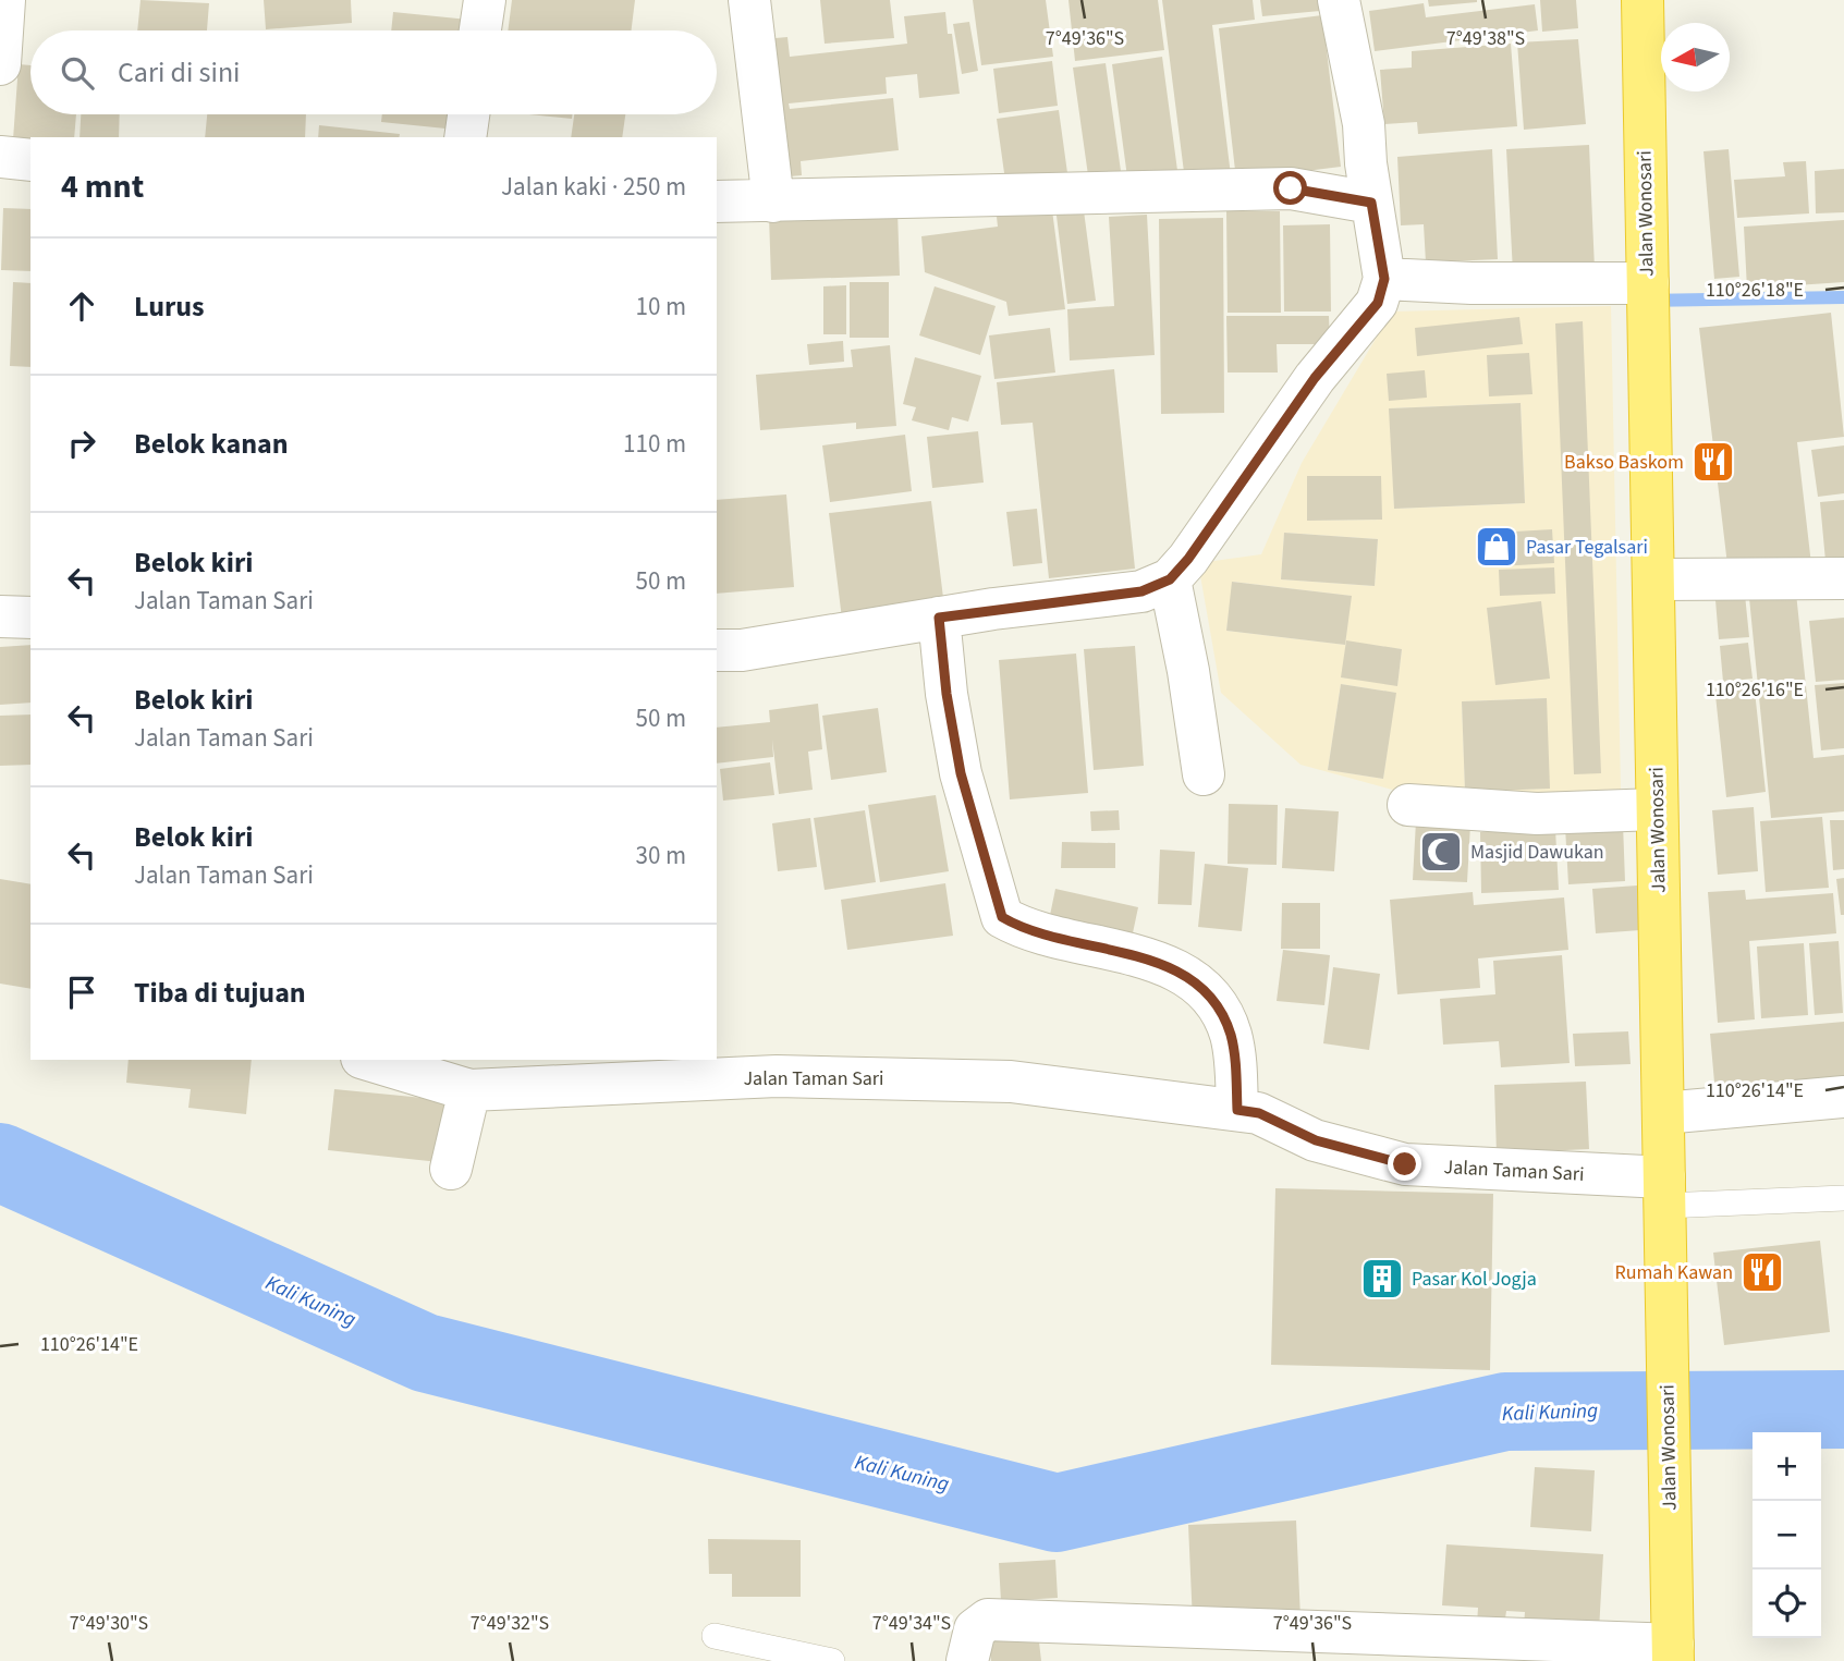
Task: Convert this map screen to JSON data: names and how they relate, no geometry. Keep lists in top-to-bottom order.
{
  "streets": {
    "highway": ["Jalan Wonosari"],
    "street": ["Jalan Taman Sari"]
  },
  "crossings": [
    ["Jalan Wonosari", "Jalan Taman Sari"]
  ],
  "water": ["Kali Kuning"],
  "places": {
    "restaurant": ["Bakso Baskom", "Rumah Kawan"],
    "shop": ["Pasar Tegalsari"],
    "mosque": ["Masjid Dawukan"],
    "building": ["Pasar Kol Jogja"]
  },
  "north": "left",
  "page": {
    "search": "Cari di sini",
    "heading": ["4 mnt", "Jalan kaki · 250 m"],
    "list": [
      ["Lurus", "10 m"],
      ["Belok kanan", "110 m"],
      ["Belok kiri", "Jalan Taman Sari", "50 m"],
      ["Belok kiri", "Jalan Taman Sari", "50 m"],
      ["Belok kiri", "Jalan Taman Sari", "30 m"],
      "Tiba di tujuan"
    ],
    "map_buttons": ["+", "−"]
  },
  "coordinates": [
    "7°49'36\"S",
    "7°49'38\"S",
    "110°26'18\"E",
    "110°26'16\"E",
    "110°26'14\"E",
    "7°49'30\"S",
    "7°49'32\"S",
    "7°49'34\"S"
  ]
}
